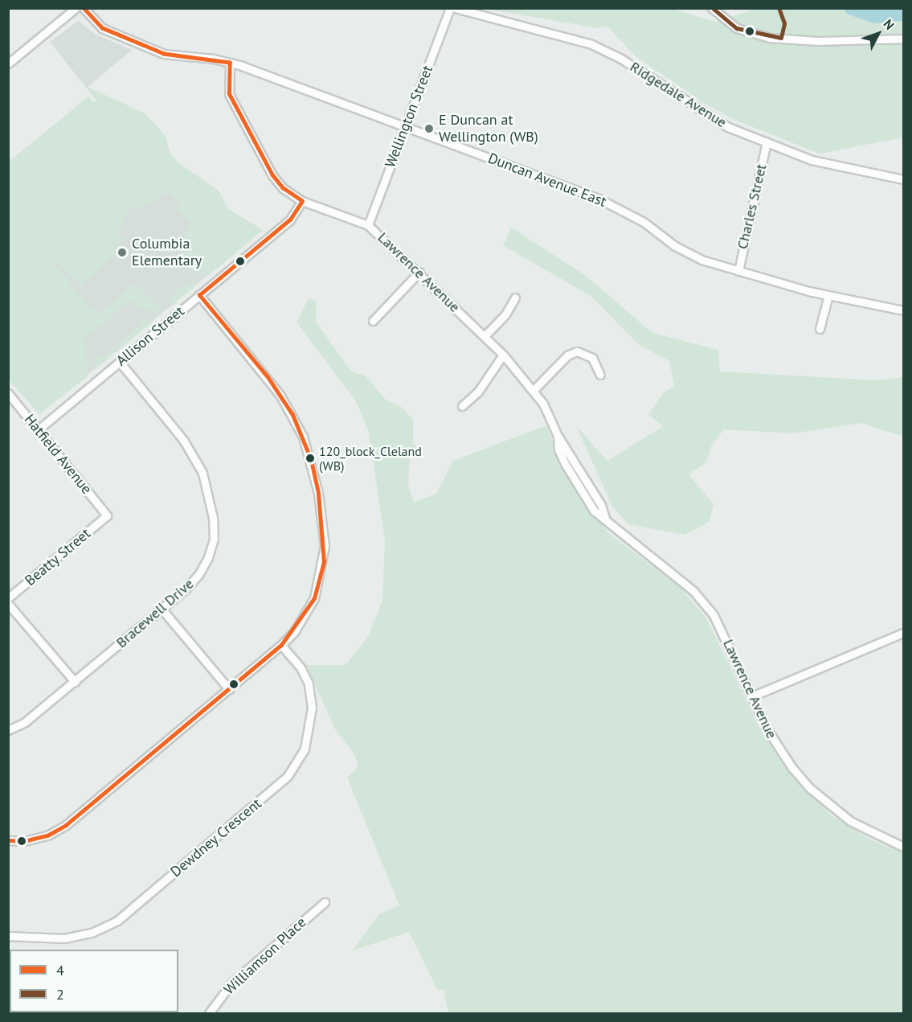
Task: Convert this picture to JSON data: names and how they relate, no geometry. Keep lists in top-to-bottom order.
{
  "streets": {
    "street": [
      "Ridgedale Avenue",
      "Wellington Street",
      "Duncan Avenue East",
      "Charles Street",
      "Lawrence Avenue",
      "Allison Street",
      "Hatfield Avenue",
      "Beatty Street",
      "Bracewell Drive",
      "Dewdney Crescent",
      "Williamson Place"
    ]
  },
  "crossings": [
    ["Ridgedale Avenue", "Charles Street"],
    ["Wellington Street", "Duncan Avenue East"],
    ["Wellington Street", "Lawrence Avenue"],
    ["Duncan Avenue East", "Charles Street"],
    ["Duncan Avenue East", "Lawrence Avenue"],
    ["Lawrence Avenue", "Allison Street"],
    ["Allison Street", "Hatfield Avenue"],
    ["Allison Street", "Bracewell Drive"],
    ["Hatfield Avenue", "Beatty Street"]
  ],
  "places": ["E Duncan at Wellington (WB)", "Columbia Elementary", "120_block_Cleland (WB)"],
  "lines": ["transit line 4", "transit line 2"],
  "legend": ["4", "2"],
  "north": "top right"
}
